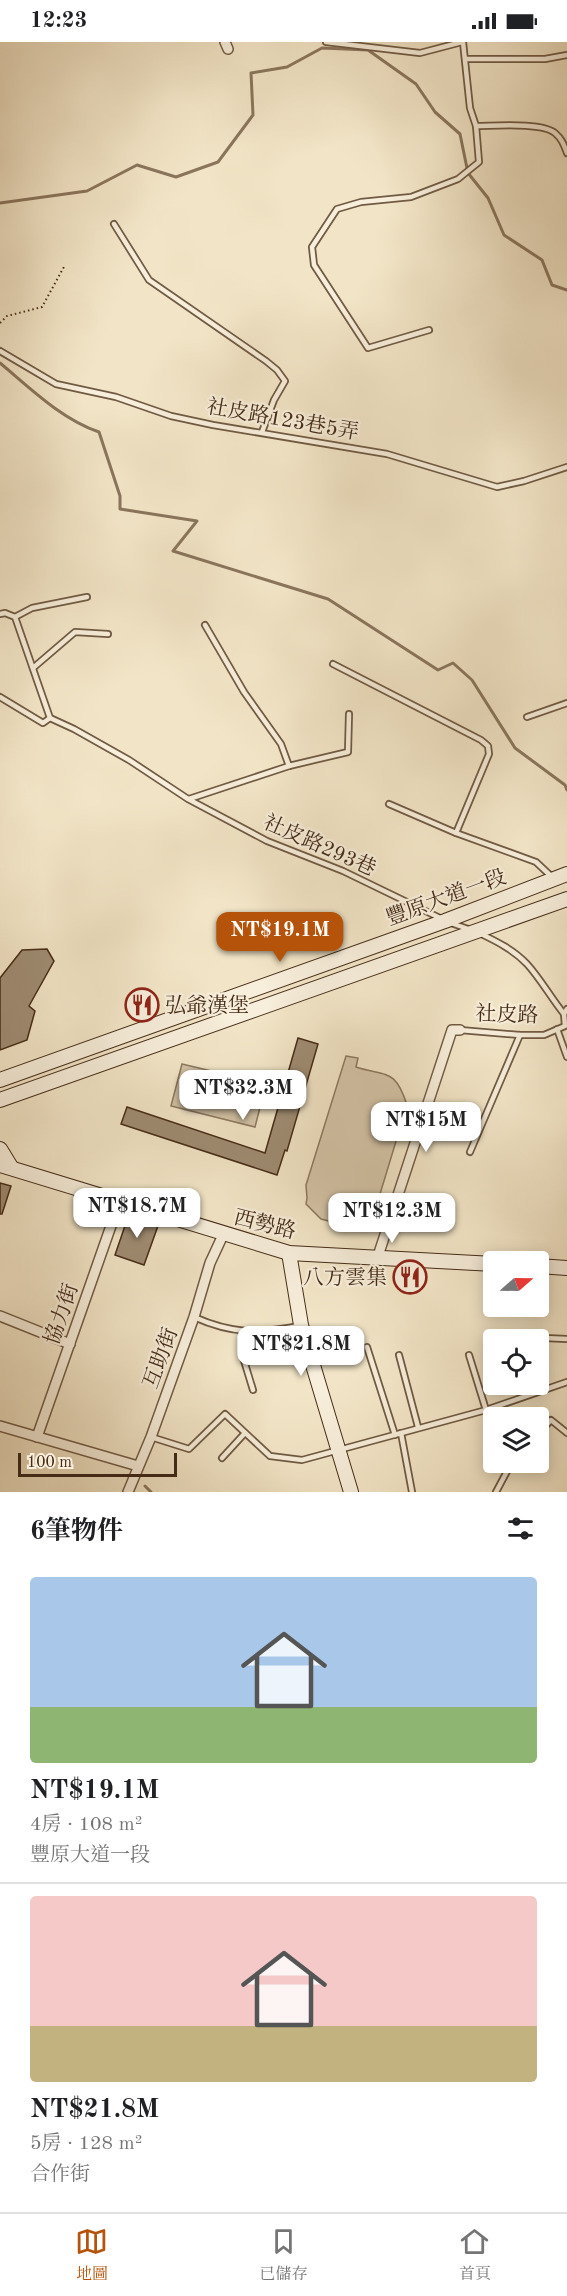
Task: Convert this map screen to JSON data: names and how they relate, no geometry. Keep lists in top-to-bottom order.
{
  "streets": {
    "street": [
      "豐原大道一段",
      "社皮路",
      "西勢路",
      "協力街",
      "互助街"
    ],
    "lane": ["社皮路123巷5弄", "社皮路293巷"]
  },
  "crossings": [
    ["社皮路293巷", "豐原大道一段"],
    ["社皮路293巷", "社皮路"],
    ["社皮路", "西勢路"],
    ["西勢路", "協力街"],
    ["西勢路", "互助街"]
  ],
  "places": {
    "restaurant": ["弘爺漢堡", "八方雲集"]
  },
  "scale_bar": "100 m",
  "north": "right",
  "page": {
    "status": "12:23",
    "price": [
      "NT$19.1M",
      "NT$32.3M",
      "NT$15M",
      "NT$18.7M",
      "NT$12.3M",
      "NT$21.8M"
    ],
    "scale": "100 m",
    "heading": "6筆物件",
    "list": [
      {
        "name": "NT$19.1M",
        "note": "4房 · 108 m² · 豐原大道一段"
      },
      {
        "name": "NT$21.8M",
        "note": "5房 · 128 m² · 合作街"
      }
    ],
    "tabs": ["地圖", "已儲存", "首頁"]
  }
}
